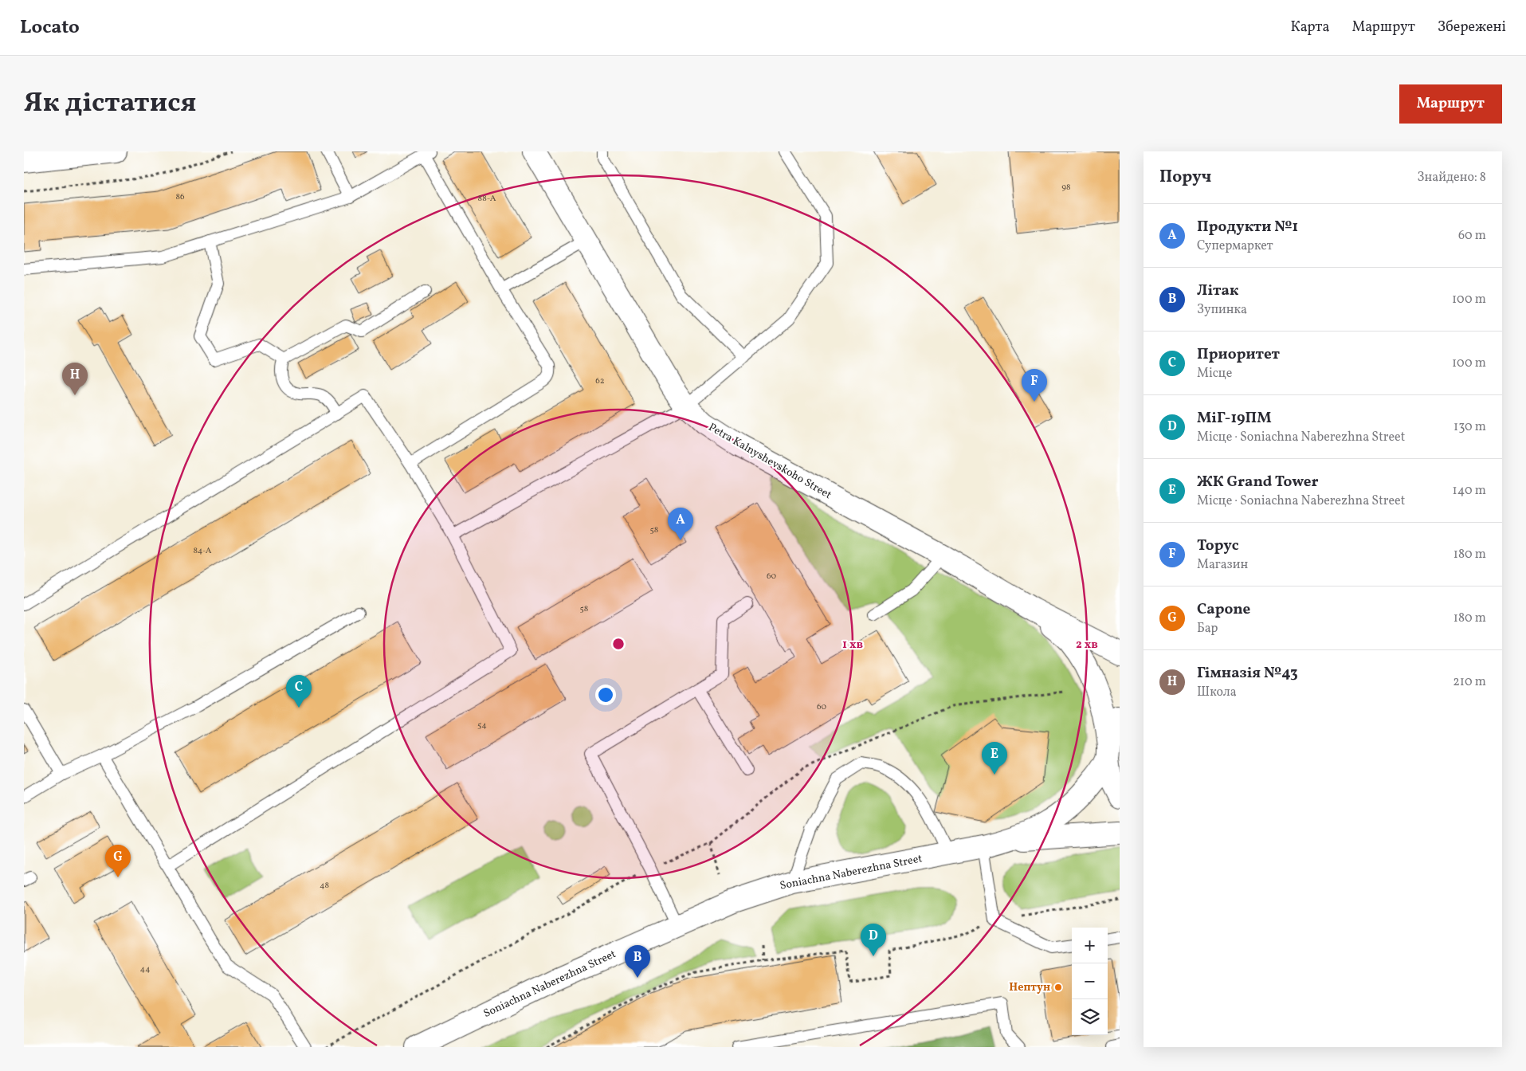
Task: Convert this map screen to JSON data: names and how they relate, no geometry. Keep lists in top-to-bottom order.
{
  "streets": {
    "main road": ["Petra Kalnyshevskoho Street", "Soniachna Naberezhna Street"]
  },
  "places": ["Нептун"],
  "house_numbers": [
    "98",
    "86",
    "88-А",
    "62",
    "58",
    "84-А",
    "60",
    "58",
    "60",
    "54",
    "48",
    "44"
  ],
  "page": {
    "header": "Locato",
    "nav": ["Карта", "Маршрут", "Збережені"],
    "title": "Як дістатися",
    "buttons": "Маршрут",
    "heading": ["Поруч", "Знайдено: 8"],
    "list": [
      {
        "mark": "A",
        "name": "Продукти №1",
        "note": "Супермаркет",
        "value": "60 m"
      },
      {
        "mark": "B",
        "name": "Літак",
        "note": "Зупинка",
        "value": "100 m"
      },
      {
        "mark": "C",
        "name": "Приоритет",
        "note": "Місце",
        "value": "100 m"
      },
      {
        "mark": "D",
        "name": "МіГ-19ПМ",
        "note": "Місце · Soniachna Naberezhna Street",
        "value": "130 m"
      },
      {
        "mark": "E",
        "name": "ЖК Grand Tower",
        "note": "Місце · Soniachna Naberezhna Street",
        "value": "140 m"
      },
      {
        "mark": "F",
        "name": "Торус",
        "note": "Магазин",
        "value": "180 m"
      },
      {
        "mark": "G",
        "name": "Capone",
        "note": "Бар",
        "value": "180 m"
      },
      {
        "mark": "H",
        "name": "Гімназія №43",
        "note": "Школа",
        "value": "210 m"
      }
    ],
    "pins": [
      "H",
      "F",
      "A",
      "C",
      "E",
      "G",
      "D",
      "B"
    ],
    "map_buttons": ["+", "−"]
  },
  "rings": ["1 хв", "2 хв"]
}
